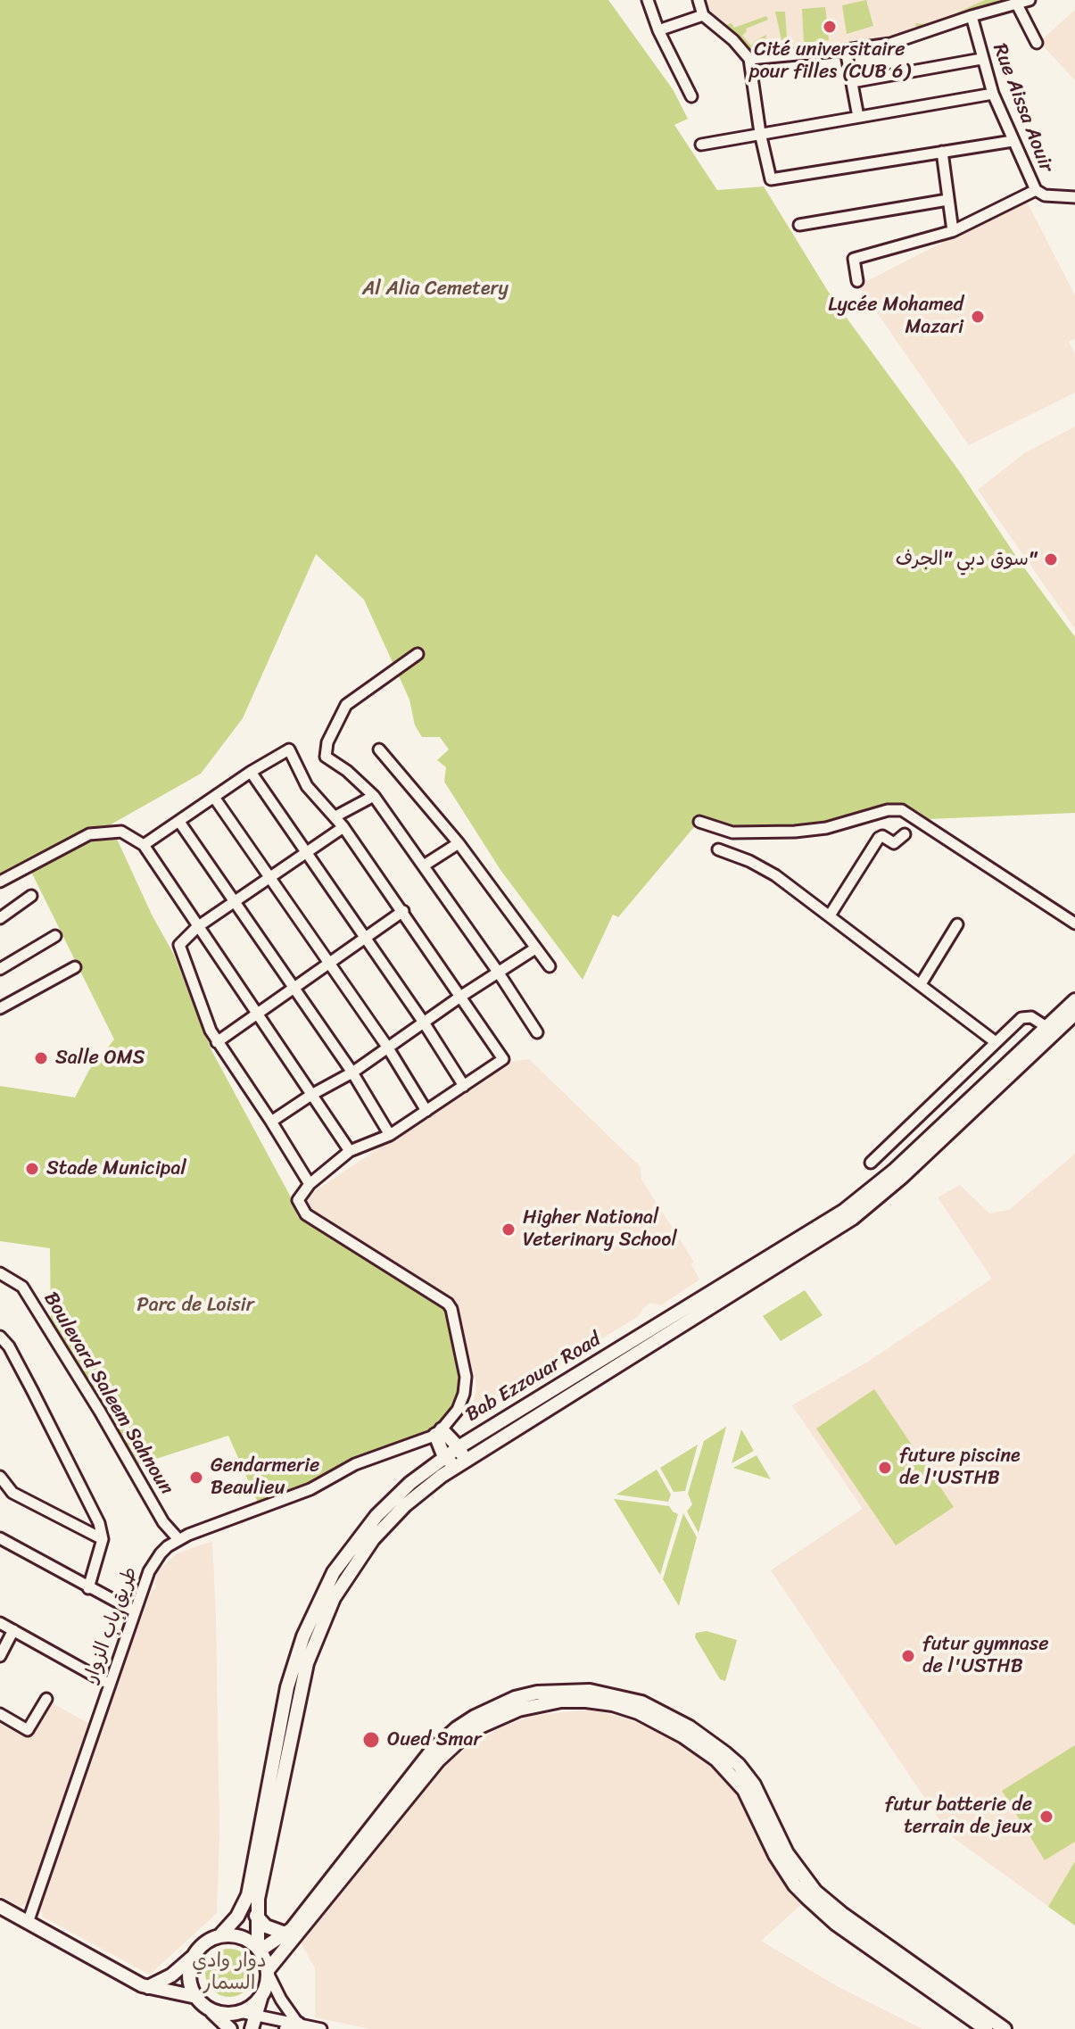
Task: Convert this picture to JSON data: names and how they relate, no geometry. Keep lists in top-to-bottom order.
{
  "streets": {
    "main road": ["Bab Ezzouar Road"],
    "street": ["Rue Aissa Aouir", "Boulevard Saleem Sahnoun", "طريق باب الزوار"]
  },
  "crossings": [
    ["Boulevard Saleem Sahnoun", "طريق باب الزوار"]
  ],
  "parks": ["Al Alia Cemetery", "Parc de Loisir", "دوار وادي السمار"],
  "places": [
    "Cité universitaire pour filles (CUB 6)",
    "Lycée Mohamed Mazari",
    "سوق دبي \"الجرف\"",
    "Salle OMS",
    "Stade Municipal",
    "Higher National Veterinary School",
    "future piscine de l'USTHB",
    "Gendarmerie Beaulieu",
    "futur gymnase de l'USTHB",
    "Oued Smar",
    "futur batterie de terrain de jeux"
  ]
}
